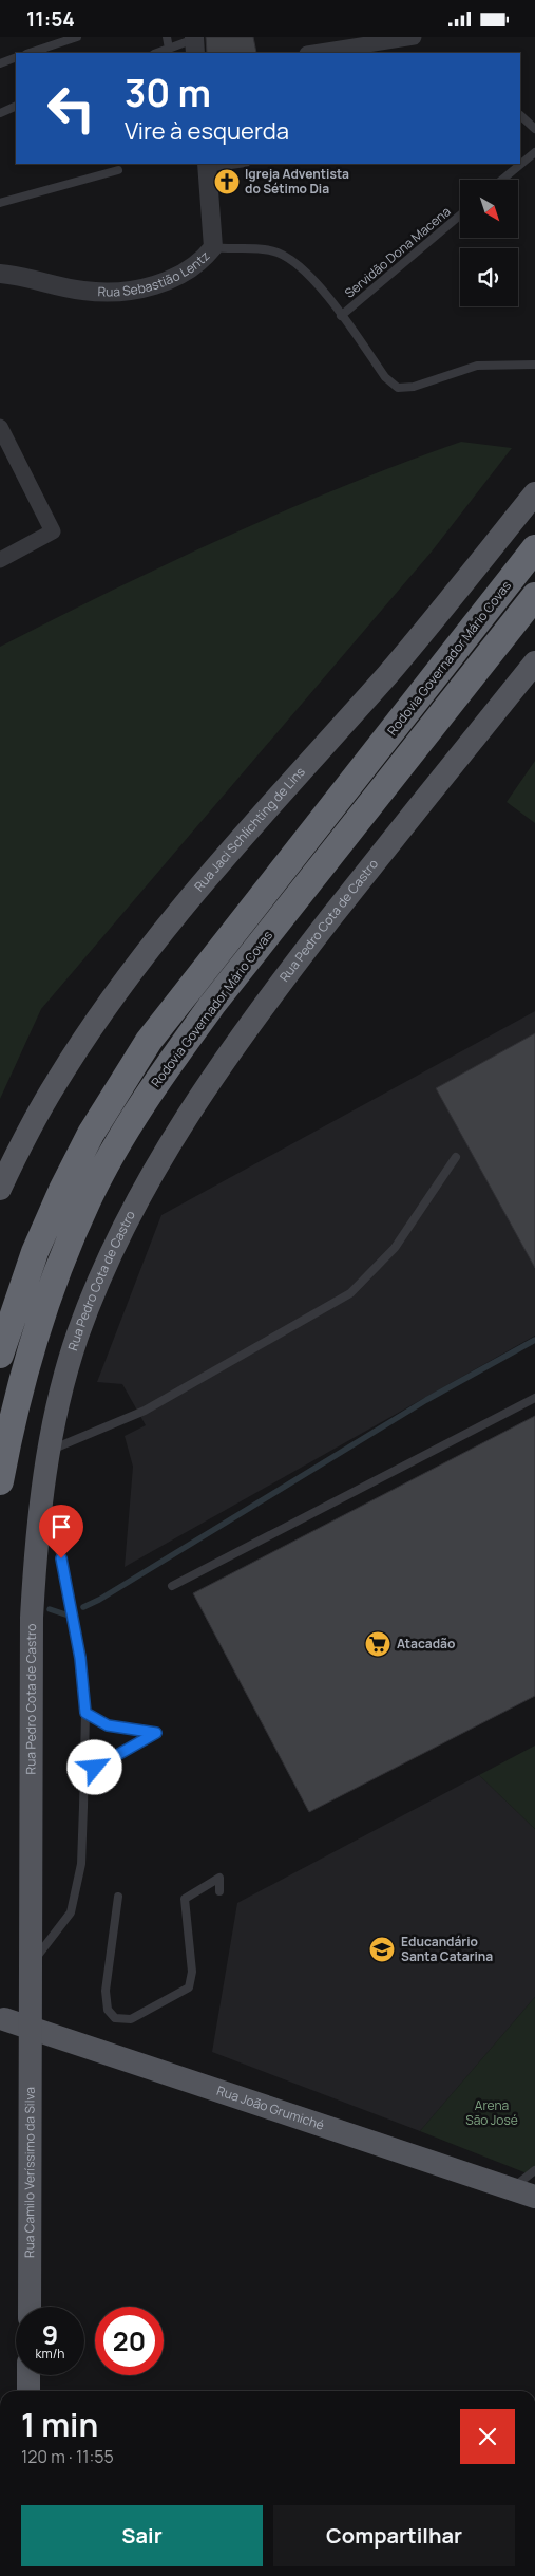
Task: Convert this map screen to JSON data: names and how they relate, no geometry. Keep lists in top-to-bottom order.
{
  "streets": {
    "highway": ["Rodovia Governador Mário Covas"],
    "main road": [
      "Rua Jaci Schlichting de Lins",
      "Rua Pedro Cota de Castro",
      "Rua João Grumiché",
      "Rua Camilo Veríssimo da Silva"
    ],
    "street": ["Rua Sebastião Lentz"],
    "lane": ["Servidão Dona Macena"]
  },
  "crossings": [
    ["Servidão Dona Macena", "Rua Sebastião Lentz"],
    ["Rua Pedro Cota de Castro", "Rua João Grumiché"],
    ["Rua Pedro Cota de Castro", "Rua Camilo Veríssimo da Silva"],
    ["Rua João Grumiché", "Rua Camilo Veríssimo da Silva"]
  ],
  "parks": ["Arena São José"],
  "places": {
    "church": ["Igreja Adventista do Sétimo Dia"],
    "supermarket": ["Atacadão"],
    "school or university": ["Educandário Santa Catarina"]
  },
  "north": "bottom right",
  "page": {
    "status": "11:54",
    "turn": ["30 m", "Vire à esquerda"],
    "speed": "9 km/h",
    "limit": "20",
    "heading": ["1 min", "120 m · 11:55"],
    "buttons": ["Sair", "Compartilhar"]
  }
}
